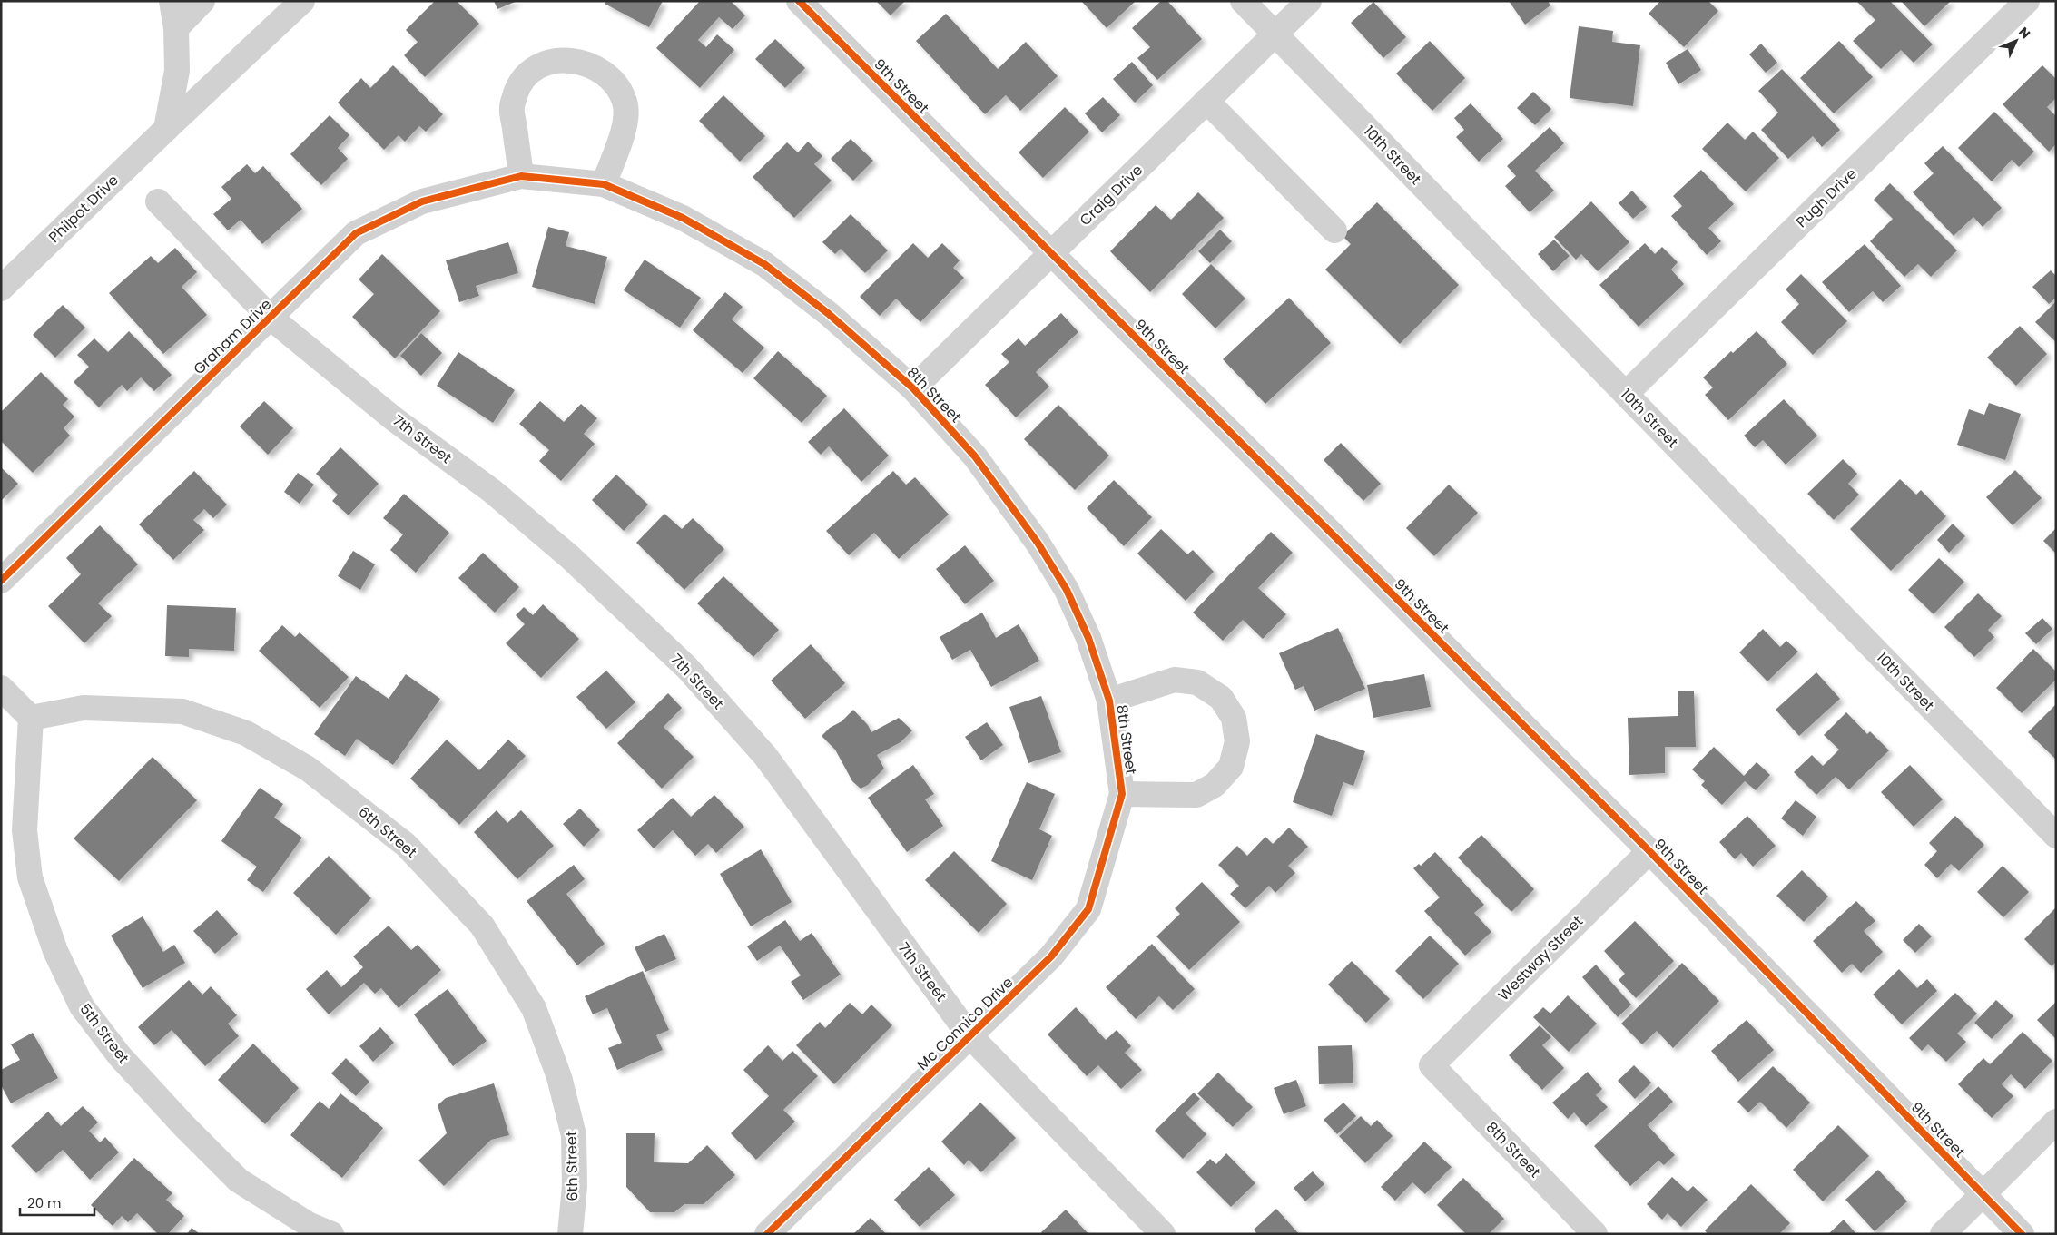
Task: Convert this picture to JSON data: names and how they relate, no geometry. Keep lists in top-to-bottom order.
{
  "streets": {
    "street": [
      "9th Street",
      "10th Street",
      "Craig Drive",
      "Pugh Drive",
      "Philpot Drive",
      "Graham Drive",
      "8th Street",
      "7th Street",
      "6th Street",
      "Westway Street",
      "Mc Connico Drive",
      "5th Street"
    ]
  },
  "crossings": [
    ["9th Street", "Craig Drive"],
    ["9th Street", "Westway Street"],
    ["10th Street", "Craig Drive"],
    ["10th Street", "Pugh Drive"],
    ["Craig Drive", "8th Street"],
    ["Graham Drive", "8th Street"],
    ["Graham Drive", "7th Street"],
    ["8th Street", "Westway Street"],
    ["8th Street", "Mc Connico Drive"],
    ["7th Street", "Mc Connico Drive"],
    ["6th Street", "5th Street"]
  ],
  "scale_bar": "20 m",
  "north": "top right"
}
